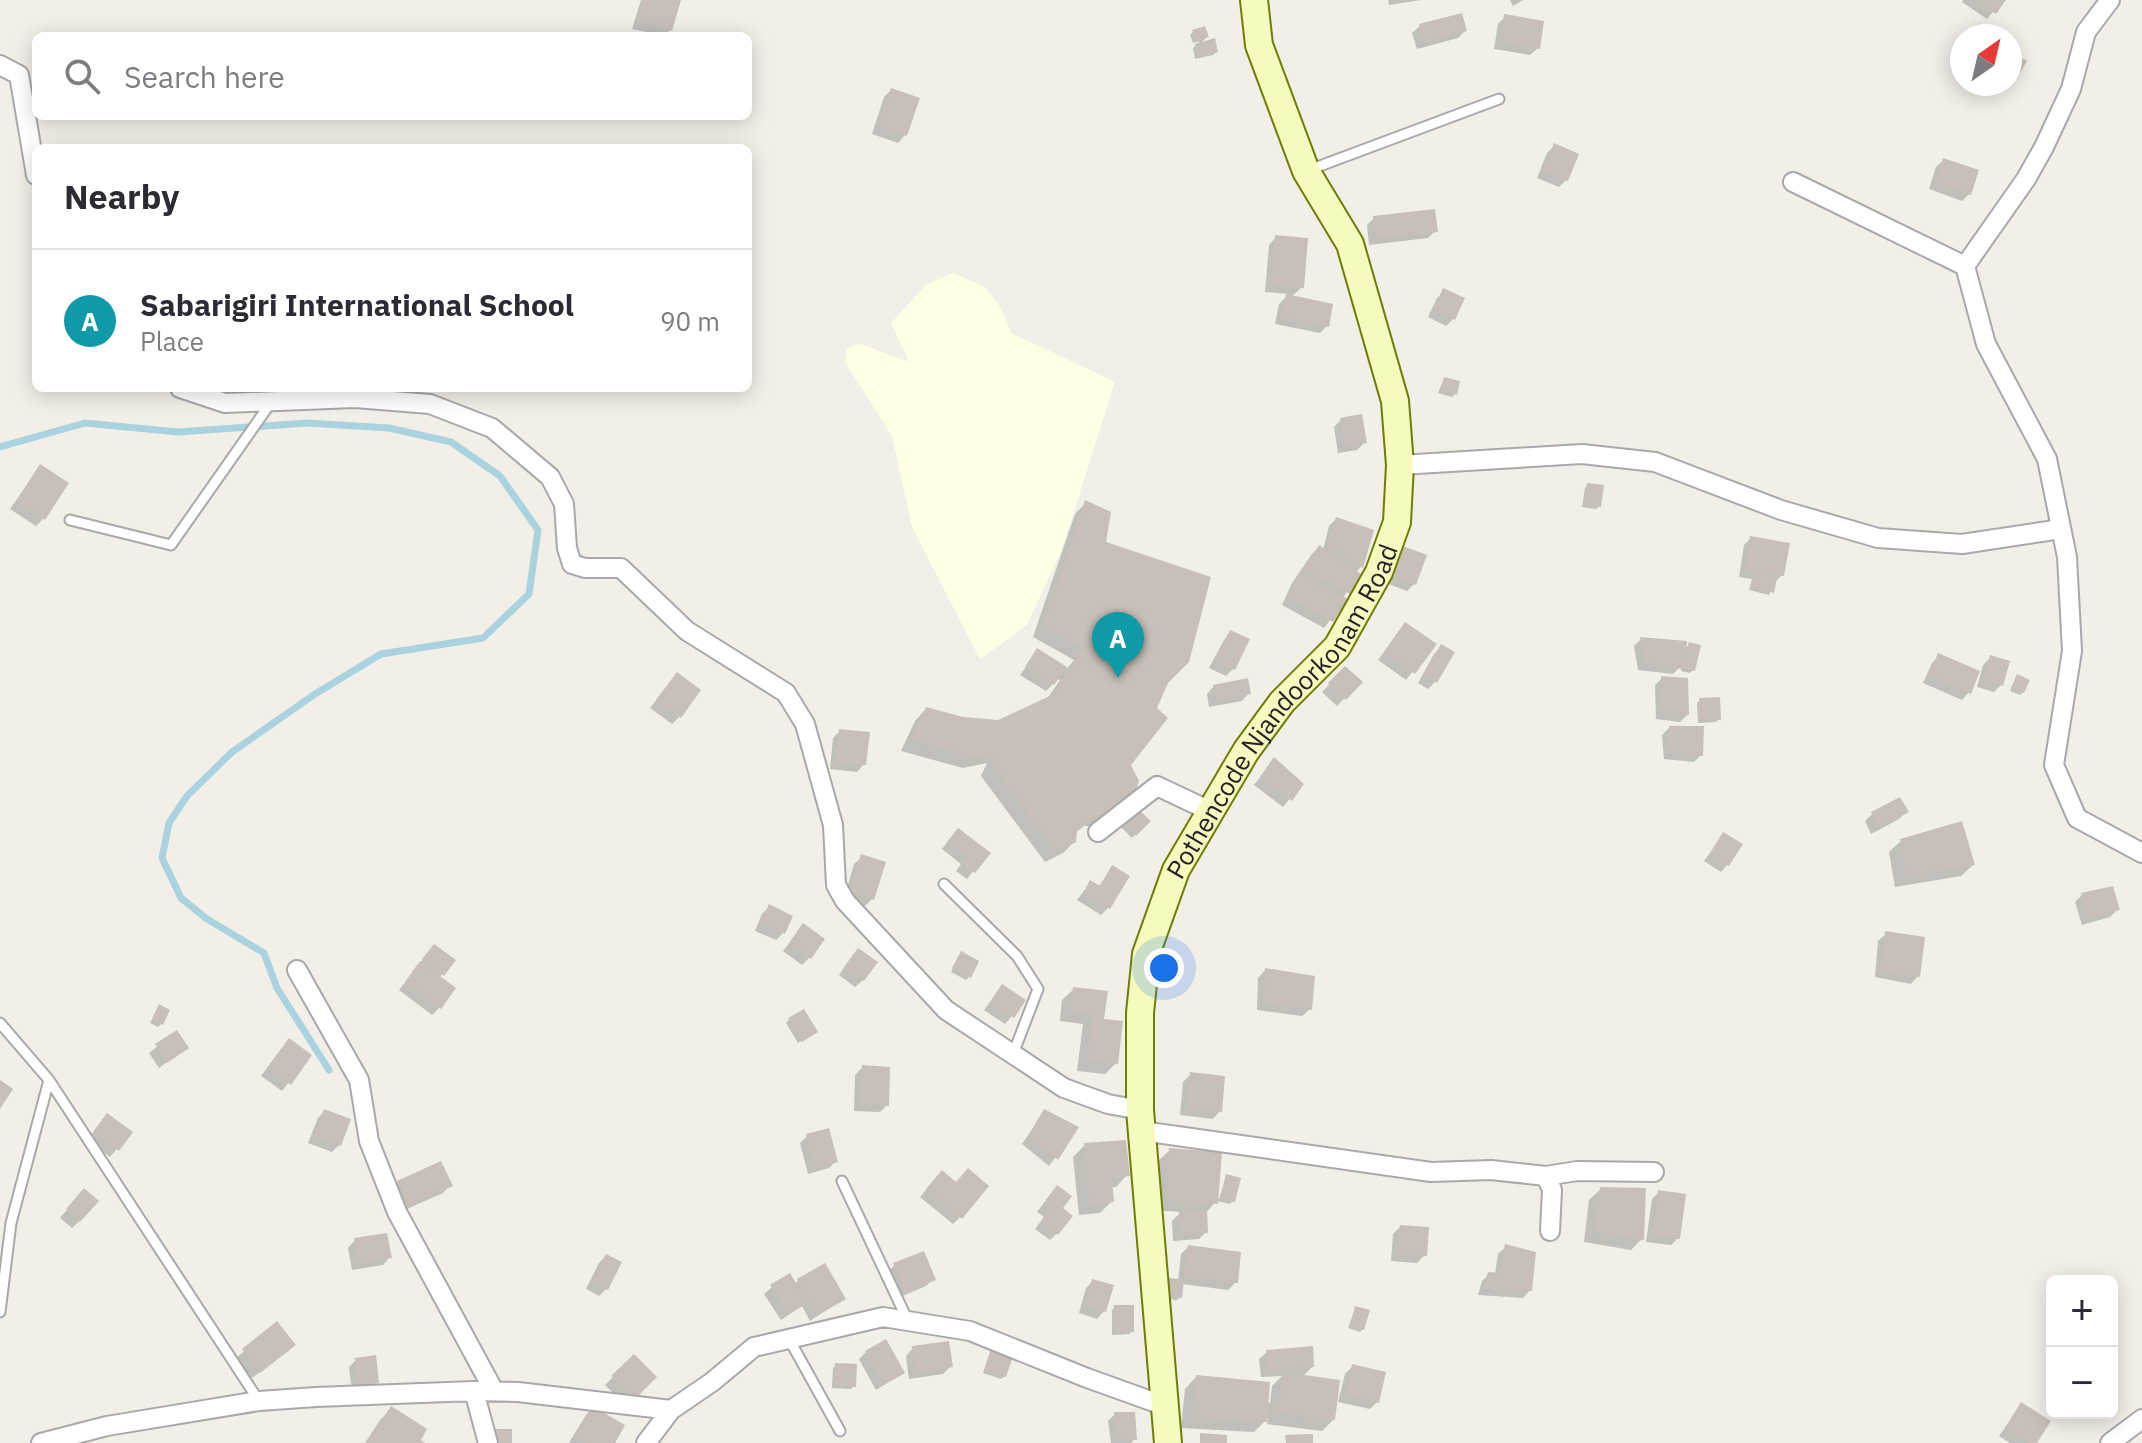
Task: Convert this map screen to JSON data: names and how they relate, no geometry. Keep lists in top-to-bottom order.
{
  "streets": {
    "main road": ["Pothencode Njandoorkonam Road"]
  },
  "north": "top right",
  "page": {
    "search": "Search here",
    "heading": "Nearby",
    "list": [
      {
        "mark": "A",
        "name": "Sabarigiri International School",
        "note": "Place",
        "value": "90 m"
      }
    ],
    "pins": "A",
    "map_buttons": ["+", "−"]
  }
}
